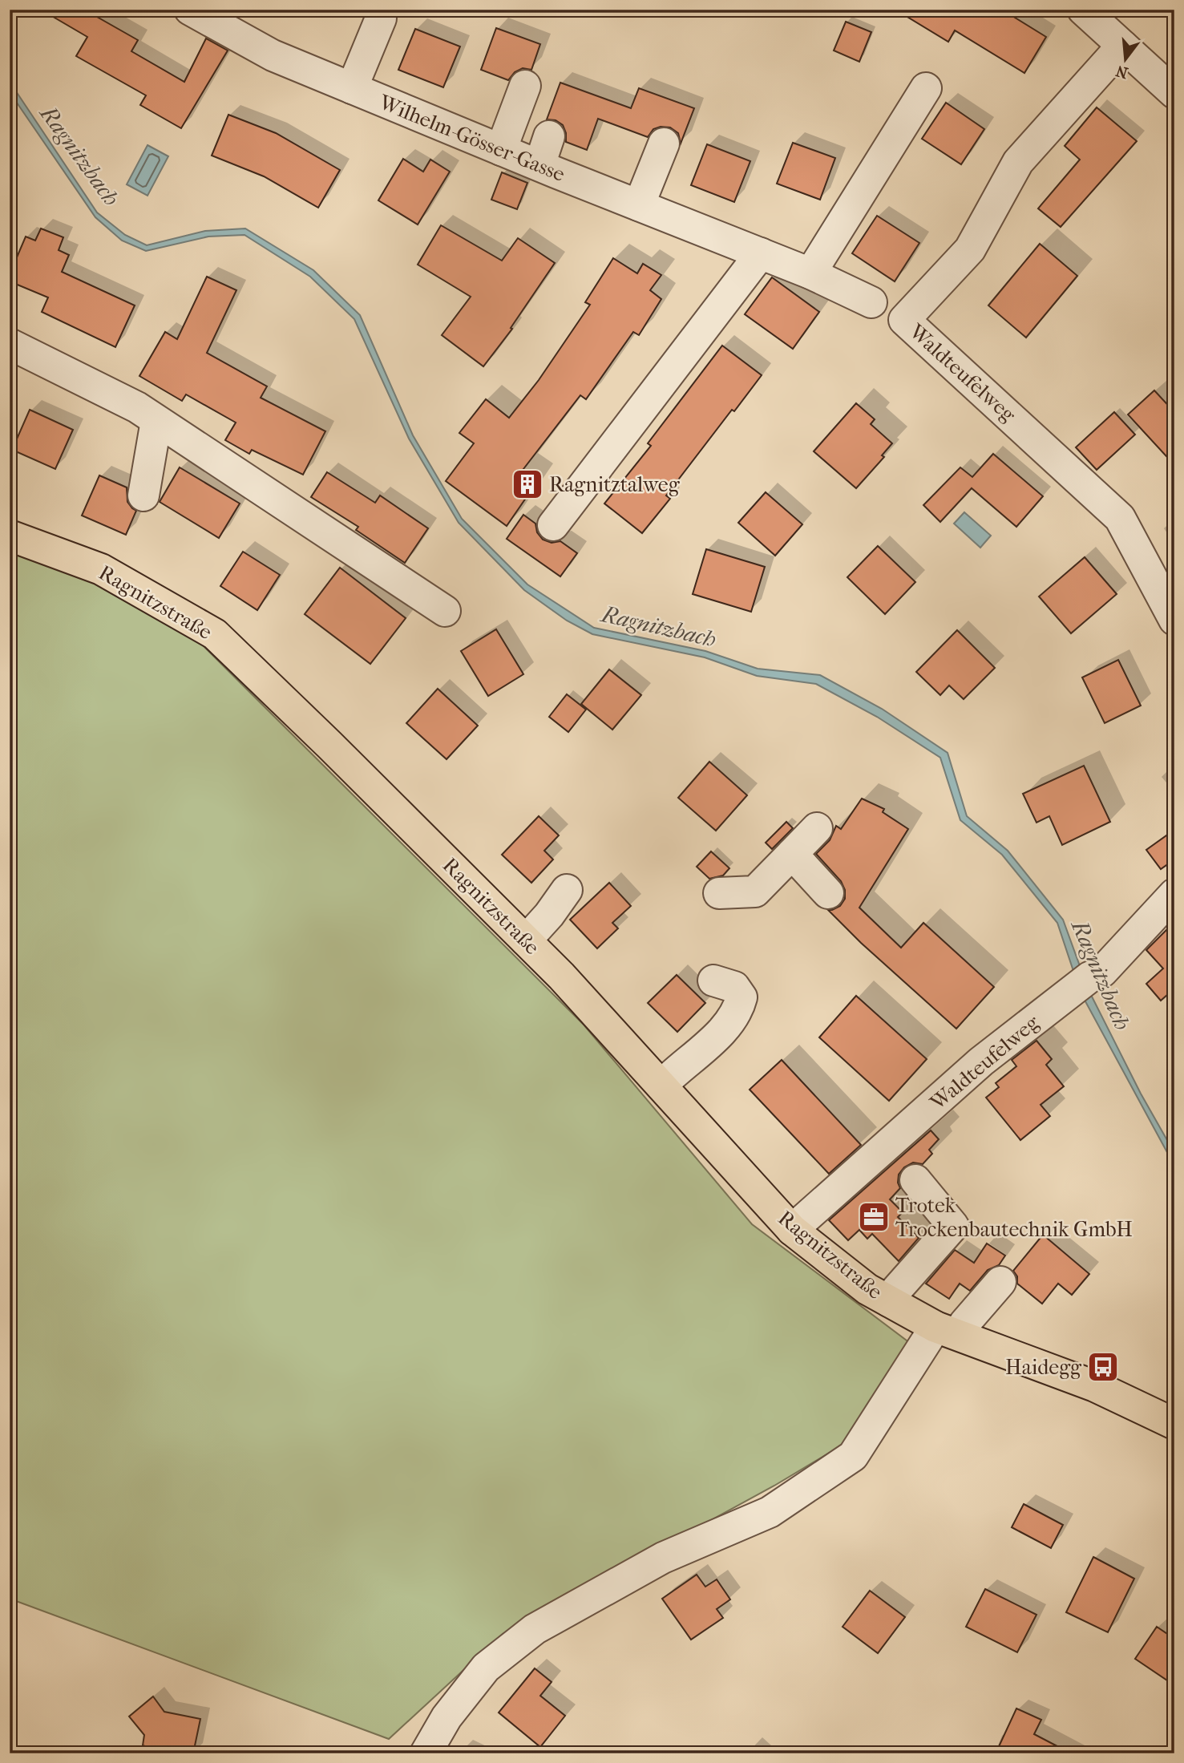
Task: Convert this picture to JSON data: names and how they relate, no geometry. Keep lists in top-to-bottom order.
{
  "streets": {
    "main road": ["Ragnitzstraße"],
    "street": ["Wilhelm-Gösser-Gasse", "Waldteufelweg"]
  },
  "crossings": [
    ["Waldteufelweg", "Ragnitzstraße"]
  ],
  "water": ["Ragnitzbach"],
  "places": {
    "building": ["Ragnitztalweg"],
    "office": ["Trotek Trockenbautechnik GmbH"],
    "bus stop": ["Haidegg"]
  },
  "north": "bottom"
}
